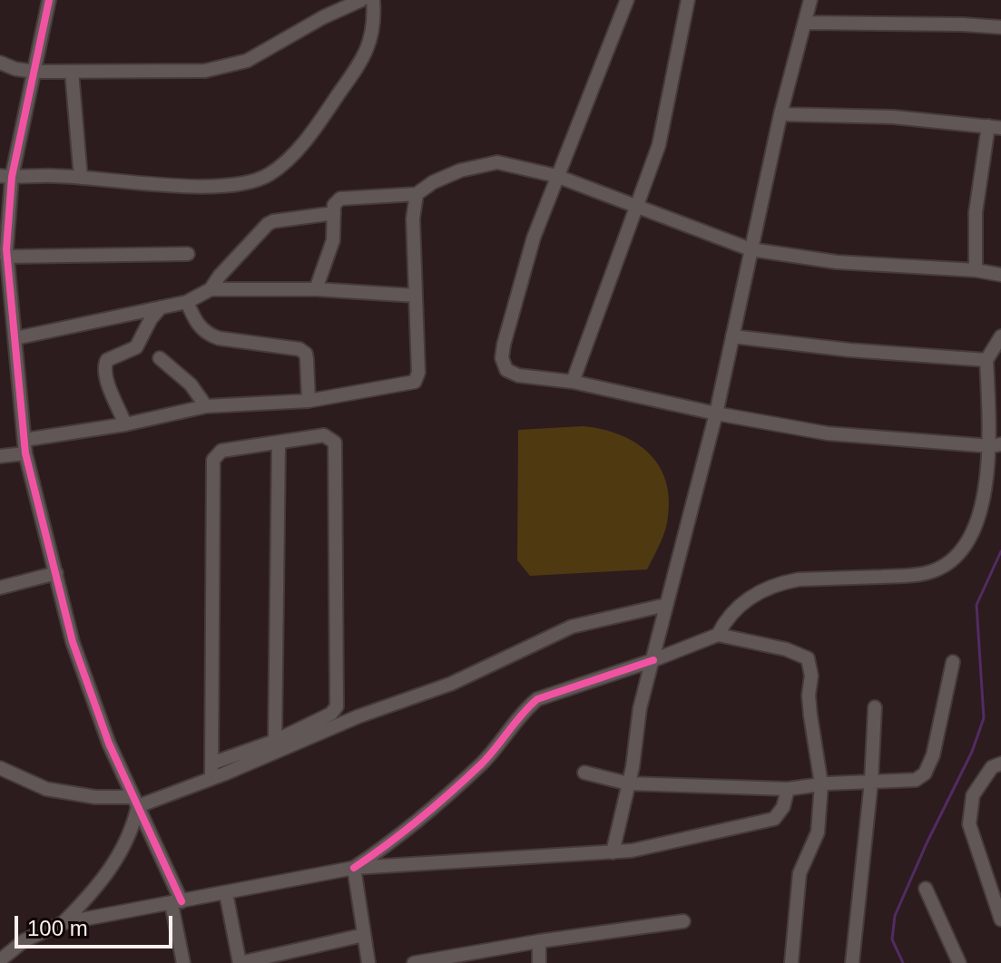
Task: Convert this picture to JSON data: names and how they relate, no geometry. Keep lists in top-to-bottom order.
{
  "scale_bar": "100 m"
}
